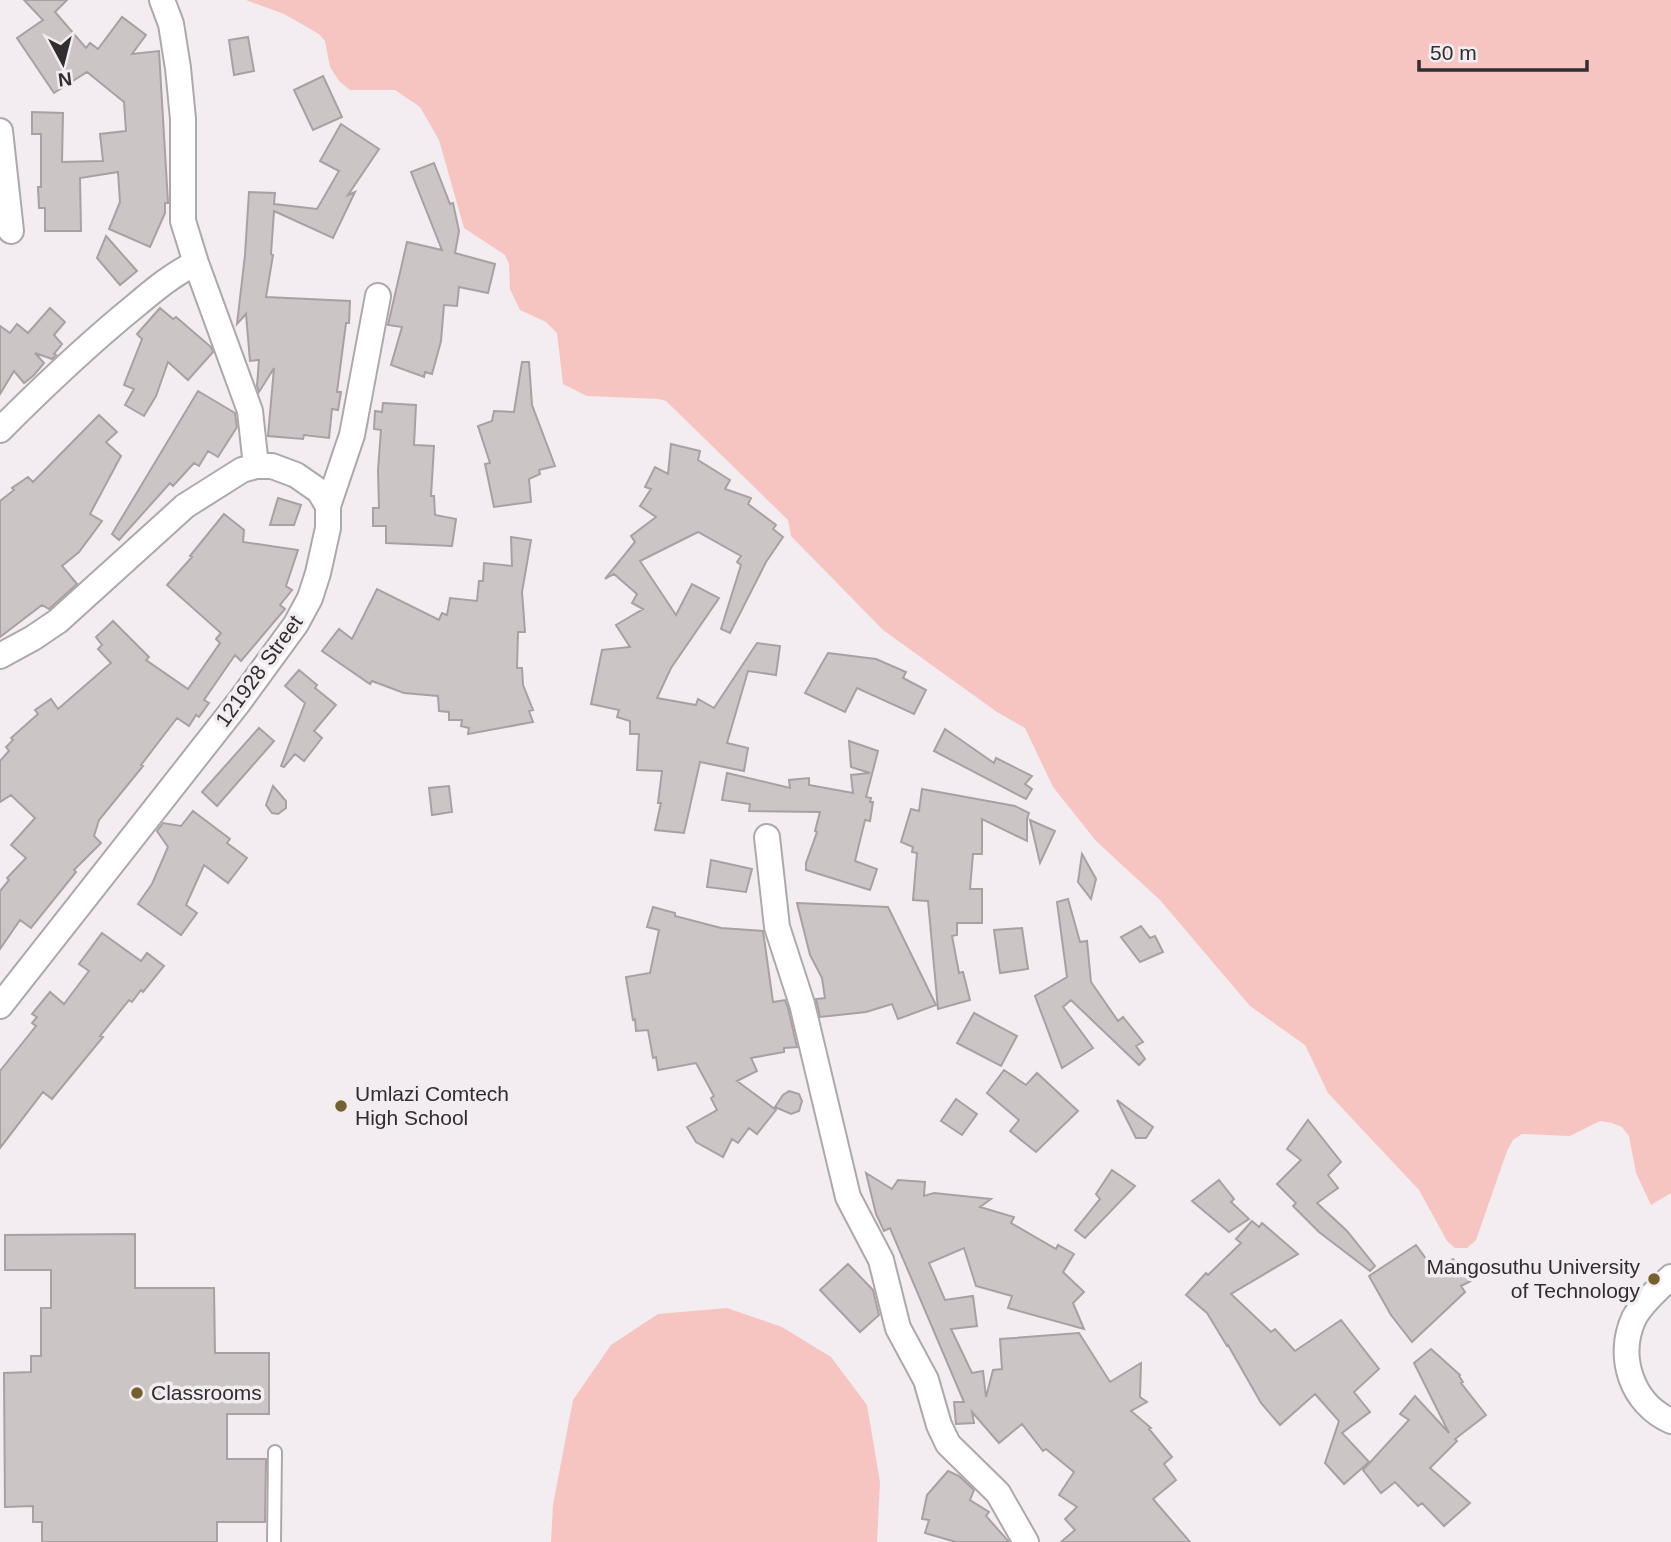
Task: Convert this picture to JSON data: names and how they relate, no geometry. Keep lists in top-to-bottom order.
{
  "streets": {
    "street": ["121928 Street"]
  },
  "places": ["Umlazi Comtech High School", "Mangosuthu University of Technology", "Classrooms"],
  "scale_bar": "50 m",
  "north": "bottom"
}
